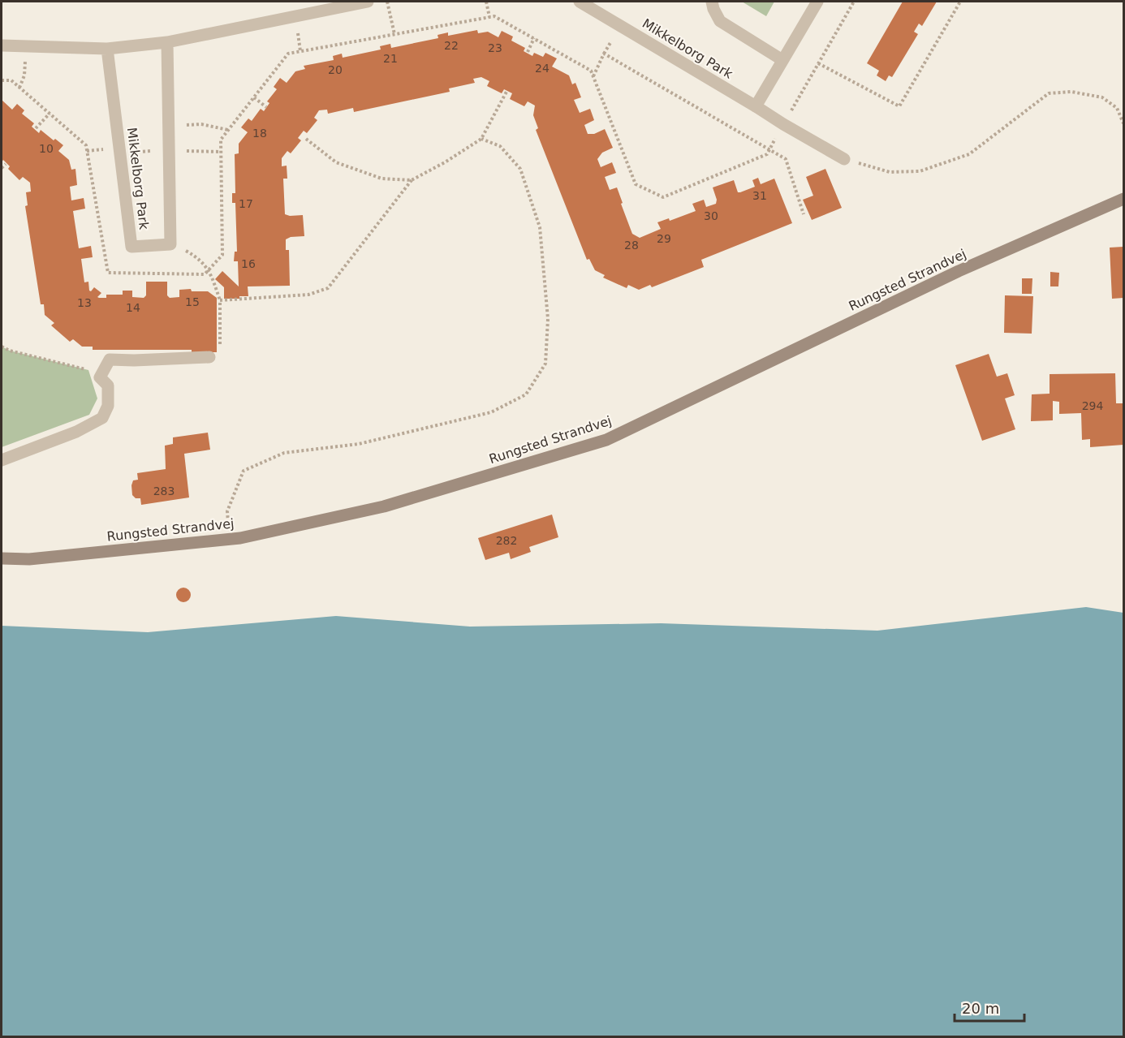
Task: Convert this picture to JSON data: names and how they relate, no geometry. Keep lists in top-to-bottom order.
{
  "streets": {
    "main road": ["Rungsted Strandvej"],
    "street": ["Mikkelborg Park"]
  },
  "house_numbers": [
    "22",
    "23",
    "21",
    "24",
    "20",
    "18",
    "10",
    "31",
    "17",
    "30",
    "29",
    "28",
    "16",
    "15",
    "13",
    "14",
    "294",
    "283",
    "282"
  ],
  "scale_bar": "20 m"
}
